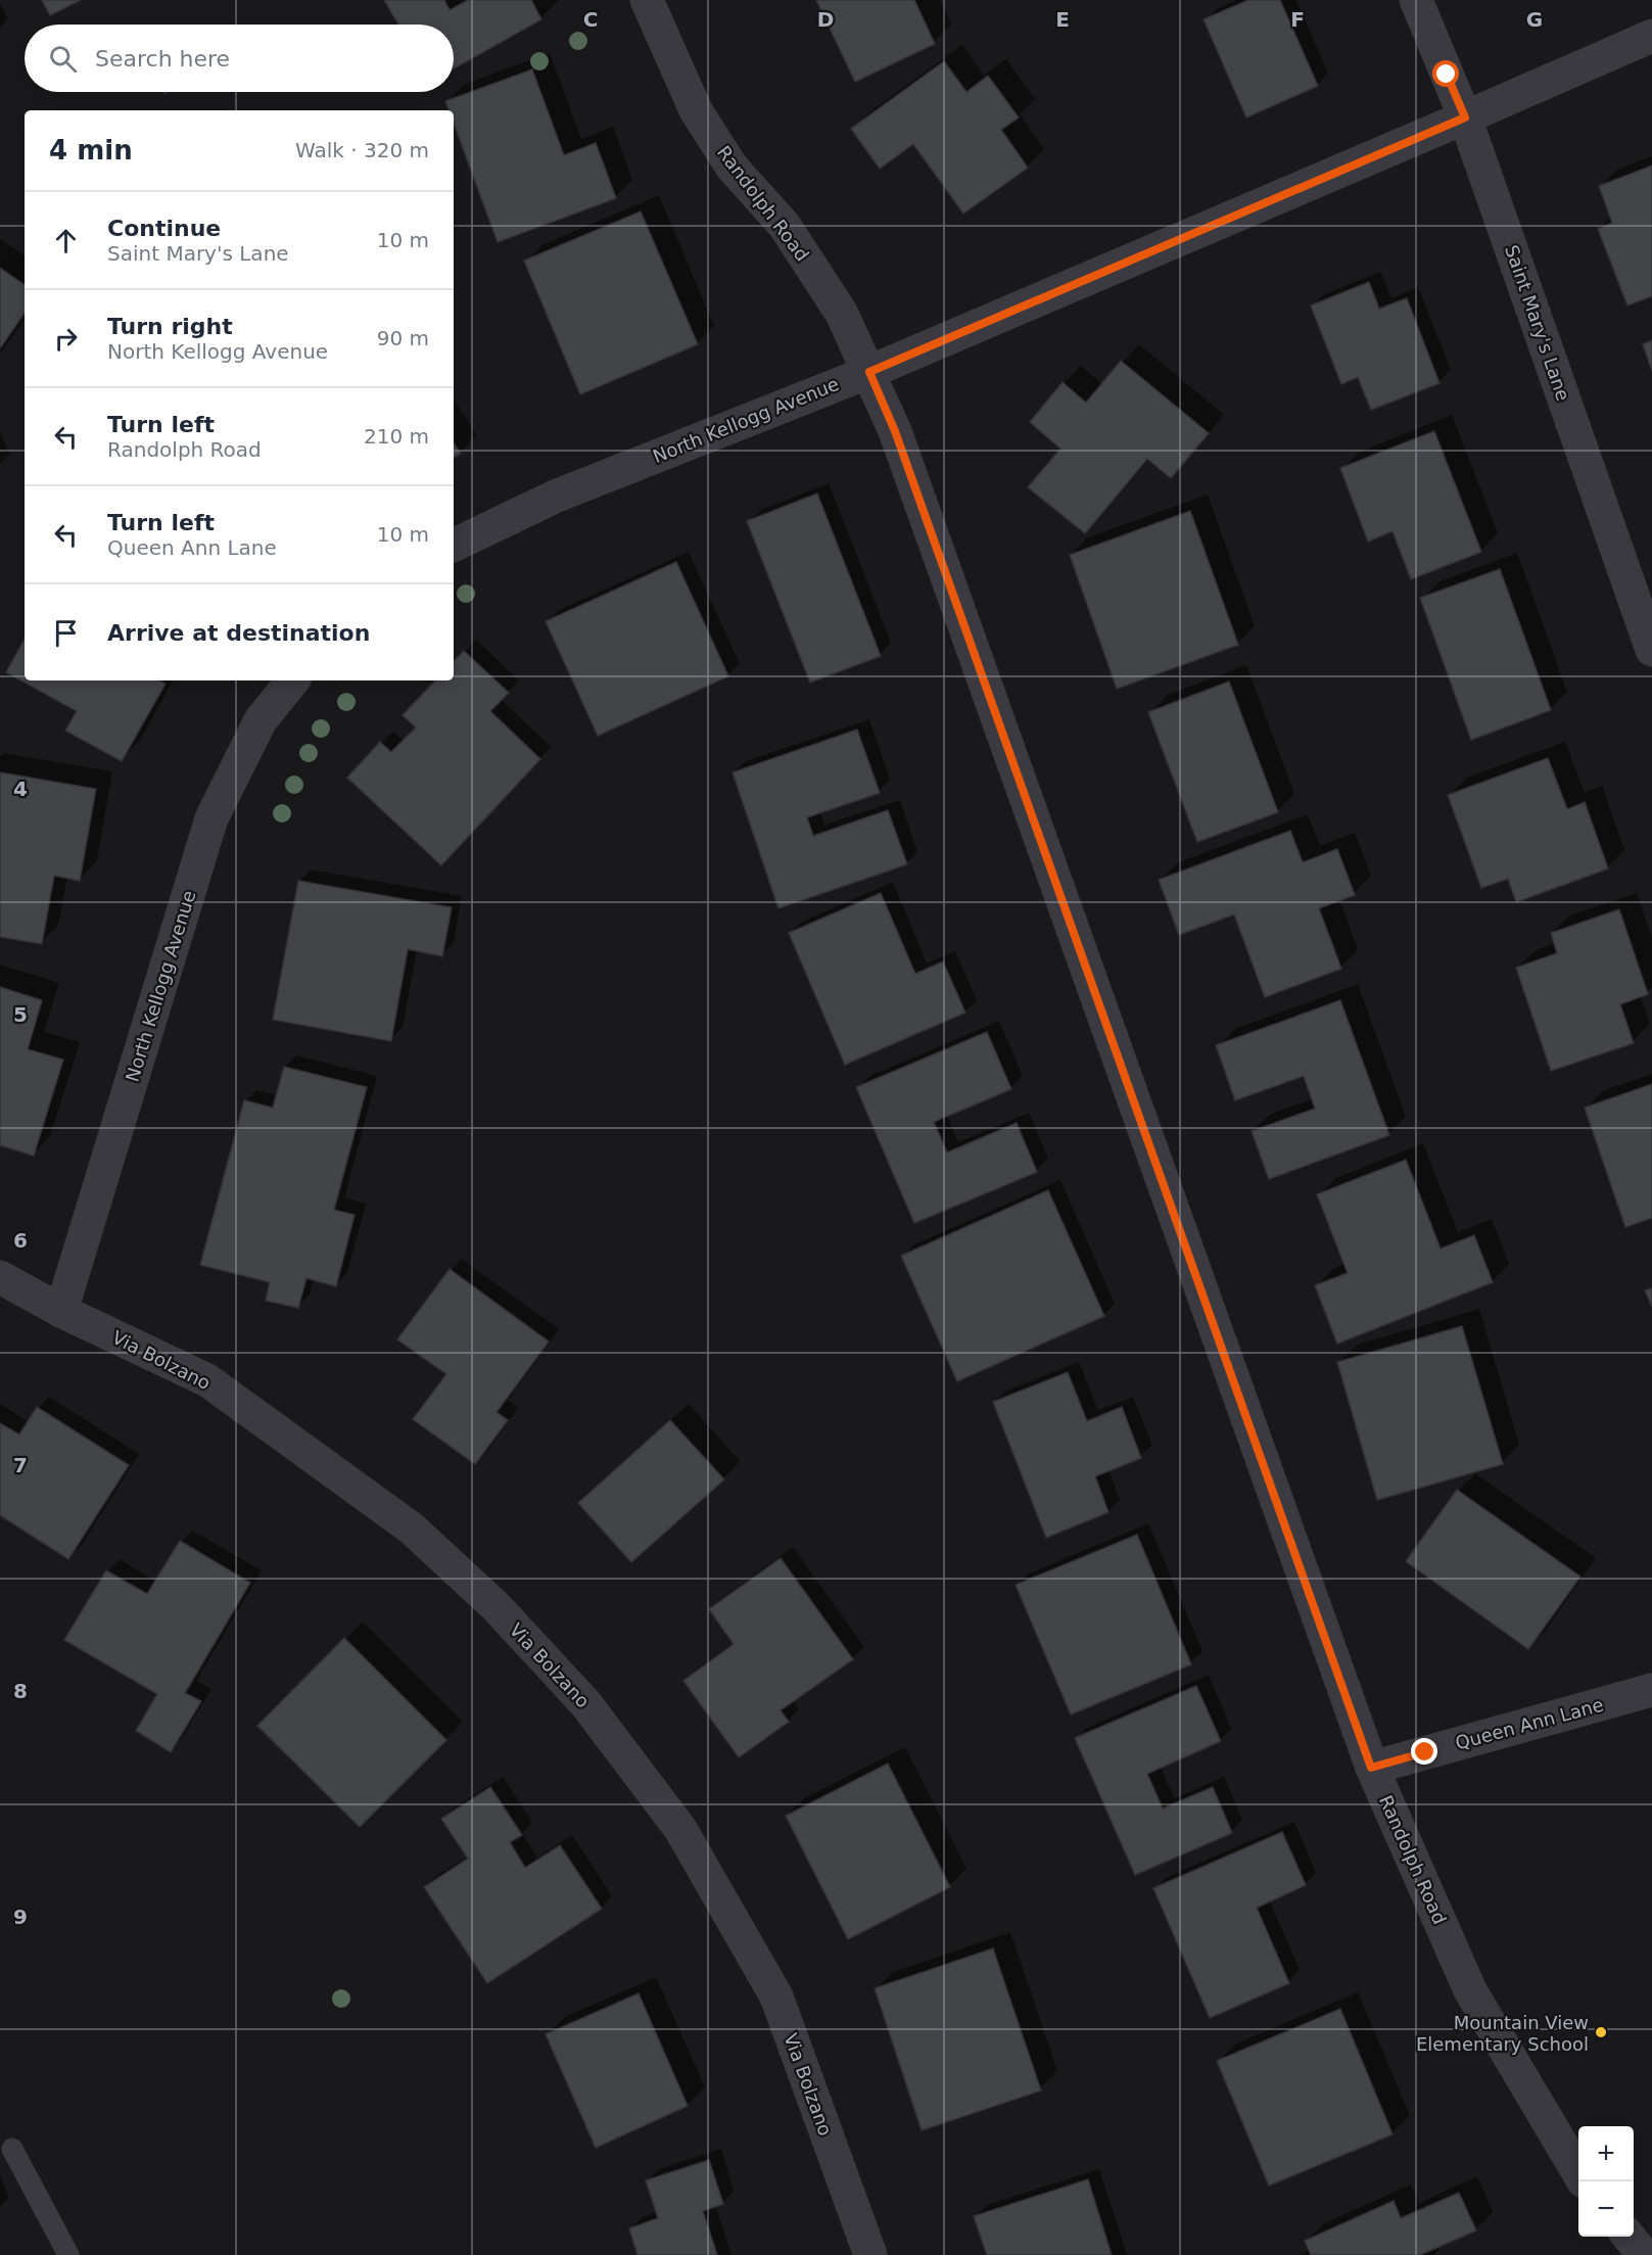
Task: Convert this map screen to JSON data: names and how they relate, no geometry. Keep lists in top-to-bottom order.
{
  "streets": {
    "street": [
      "Randolph Road",
      "Saint Mary's Lane",
      "North Kellogg Avenue",
      "Via Bolzano",
      "Queen Ann Lane"
    ]
  },
  "crossings": [
    ["Randolph Road", "North Kellogg Avenue"],
    ["Randolph Road", "Queen Ann Lane"],
    ["Saint Mary's Lane", "North Kellogg Avenue"],
    ["North Kellogg Avenue", "Via Bolzano"]
  ],
  "places": ["Mountain View Elementary School"],
  "page": {
    "search": "Search here",
    "heading": ["4 min", "Walk · 320 m"],
    "list": [
      ["Continue", "Saint Mary's Lane", "10 m"],
      ["Turn right", "North Kellogg Avenue", "90 m"],
      ["Turn left", "Randolph Road", "210 m"],
      ["Turn left", "Queen Ann Lane", "10 m"],
      "Arrive at destination"
    ],
    "map_buttons": ["+", "−"]
  },
  "grid": {
    "columns": [
      "C",
      "D",
      "E",
      "F",
      "G"
    ],
    "rows": [
      "4",
      "5",
      "6",
      "7",
      "8",
      "9"
    ]
  }
}
